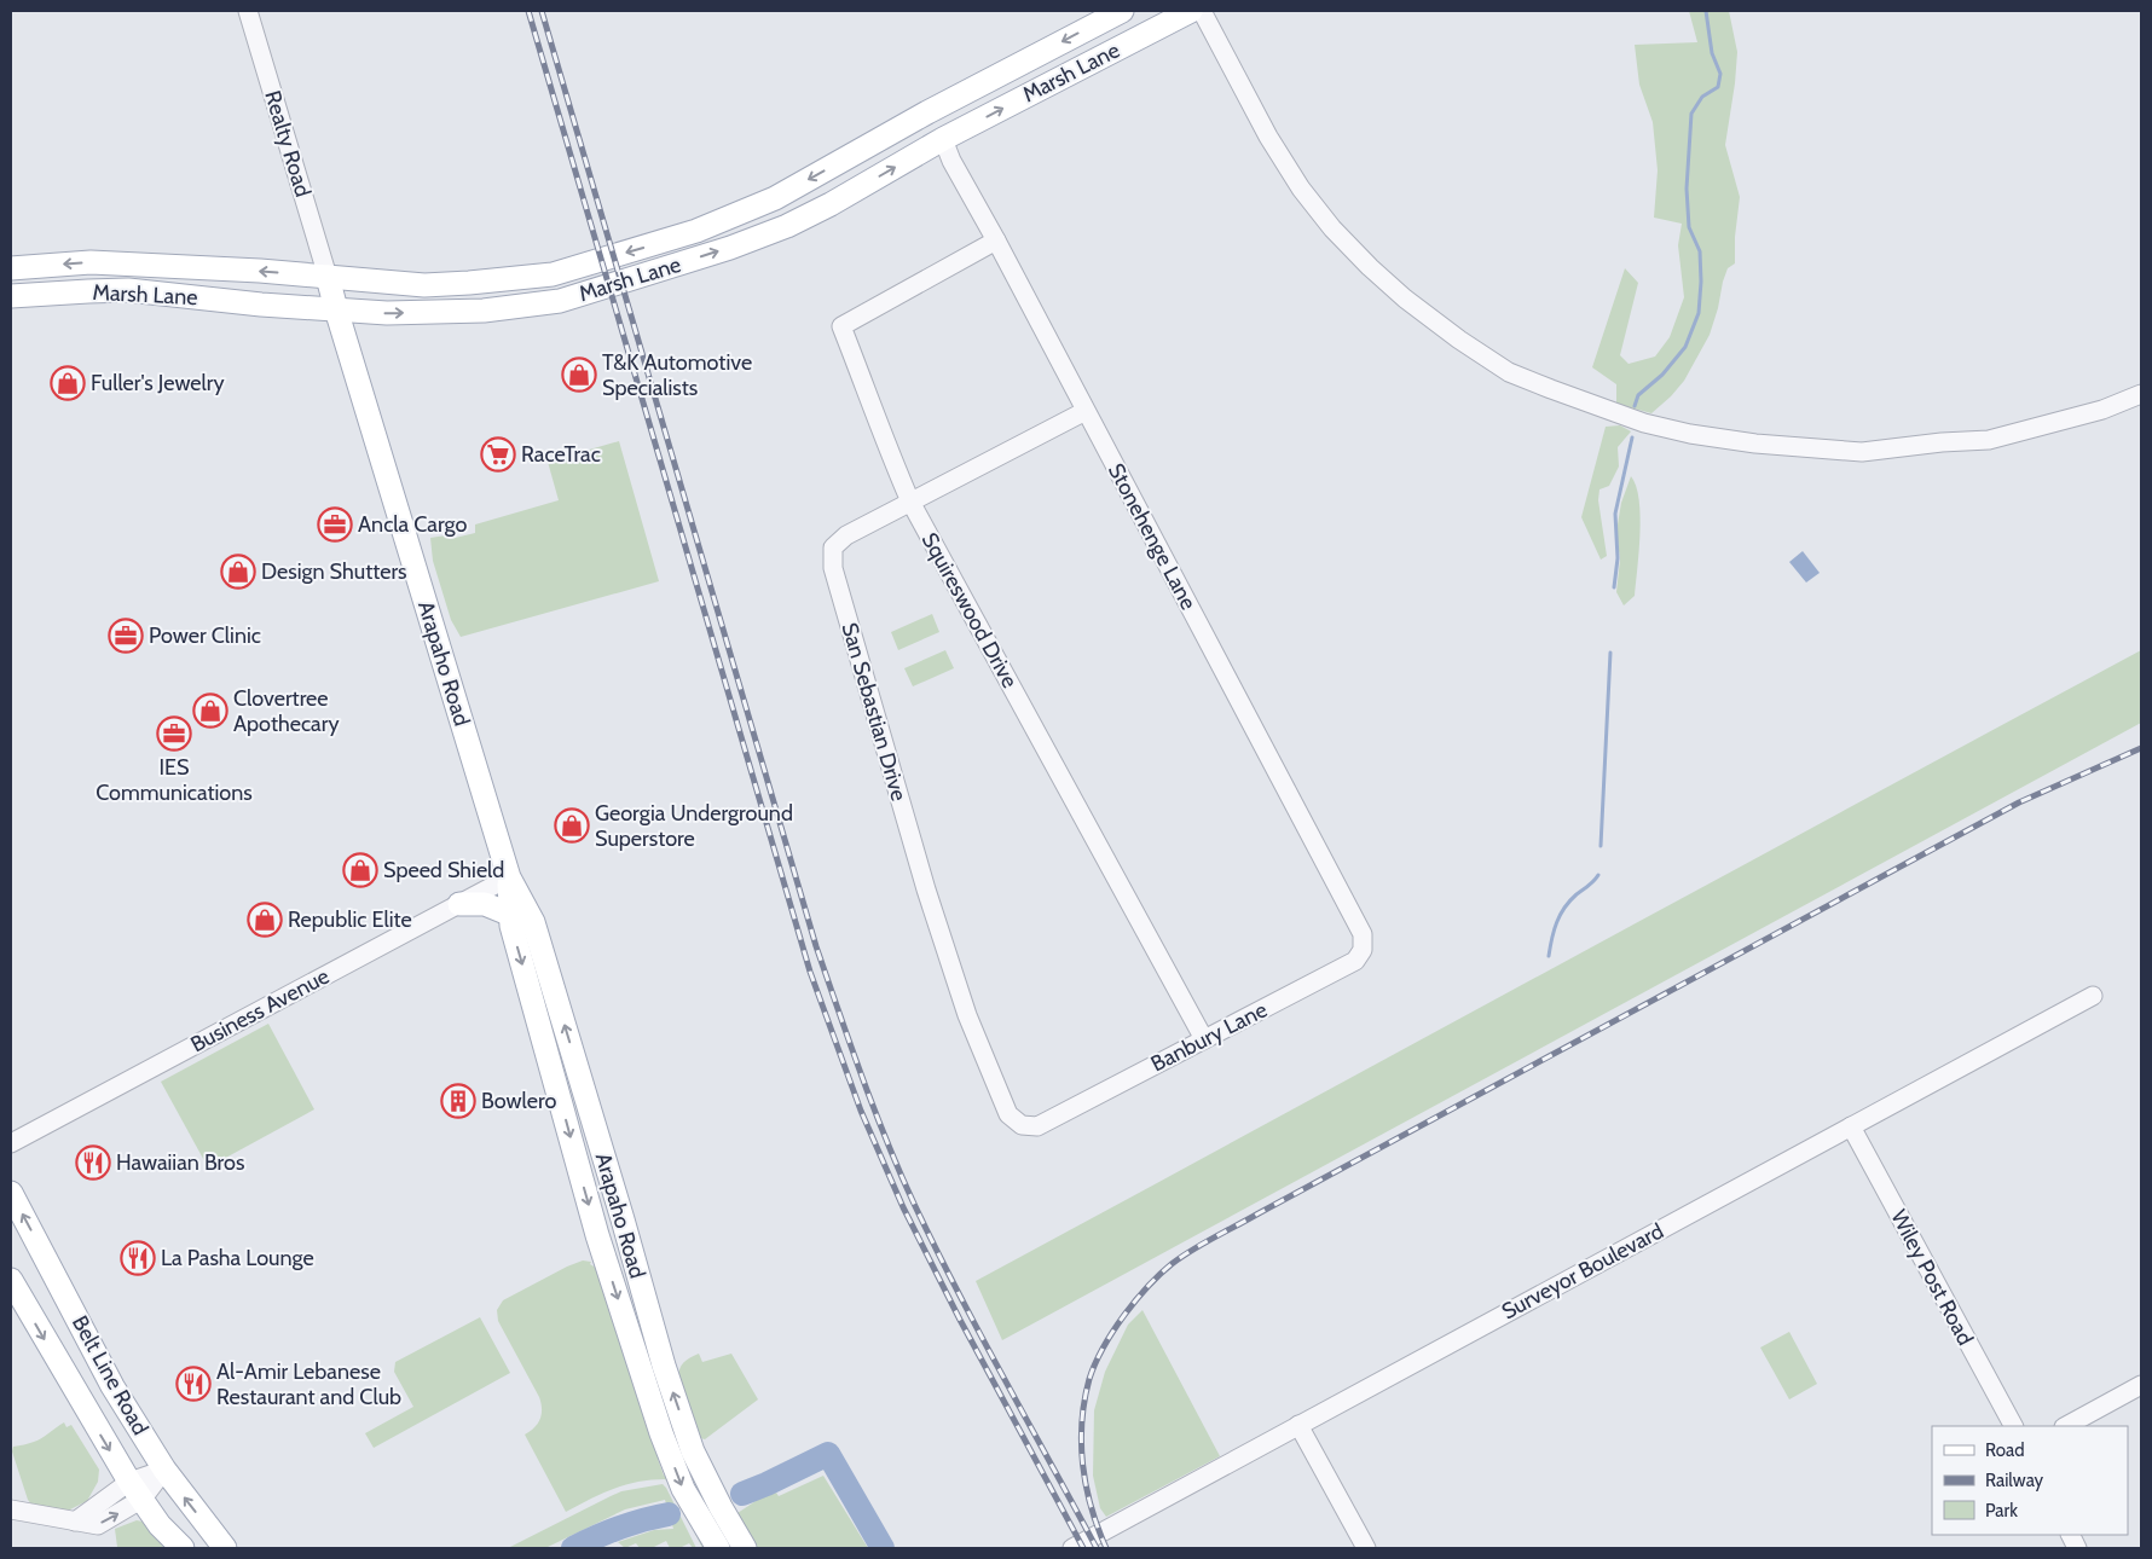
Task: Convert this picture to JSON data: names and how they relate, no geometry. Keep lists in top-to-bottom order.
{
  "streets": {
    "main road": ["Marsh Lane", "Arapaho Road", "Belt Line Road"],
    "street": [
      "Realty Road",
      "Stonehenge Lane",
      "Squireswood Drive",
      "San Sebastian Drive",
      "Business Avenue",
      "Banbury Lane",
      "Surveyor Boulevard",
      "Wiley Post Road"
    ]
  },
  "crossings": [
    ["Marsh Lane", "Realty Road"],
    ["Marsh Lane", "Stonehenge Lane"],
    ["Marsh Lane", "Arapaho Road"],
    ["Realty Road", "Arapaho Road"],
    ["Stonehenge Lane", "Squireswood Drive"],
    ["Stonehenge Lane", "San Sebastian Drive"],
    ["Stonehenge Lane", "Banbury Lane"],
    ["Squireswood Drive", "San Sebastian Drive"],
    ["Squireswood Drive", "Banbury Lane"],
    ["Arapaho Road", "Business Avenue"],
    ["San Sebastian Drive", "Banbury Lane"],
    ["Surveyor Boulevard", "Wiley Post Road"]
  ],
  "places": {
    "shop": [
      "T&K Automotive Specialists",
      "Fuller's Jewelry",
      "Design Shutters",
      "Clovertree Apothecary",
      "Georgia Underground Superstore",
      "Speed Shield",
      "Republic Elite"
    ],
    "supermarket": ["RaceTrac"],
    "office": ["Ancla Cargo", "Power Clinic", "IES Communications"],
    "building": ["Bowlero"],
    "restaurant": ["Hawaiian Bros", "La Pasha Lounge", "Al-Amir Lebanese Restaurant and Club"]
  },
  "legend": ["Road", "Railway", "Park"]
}
